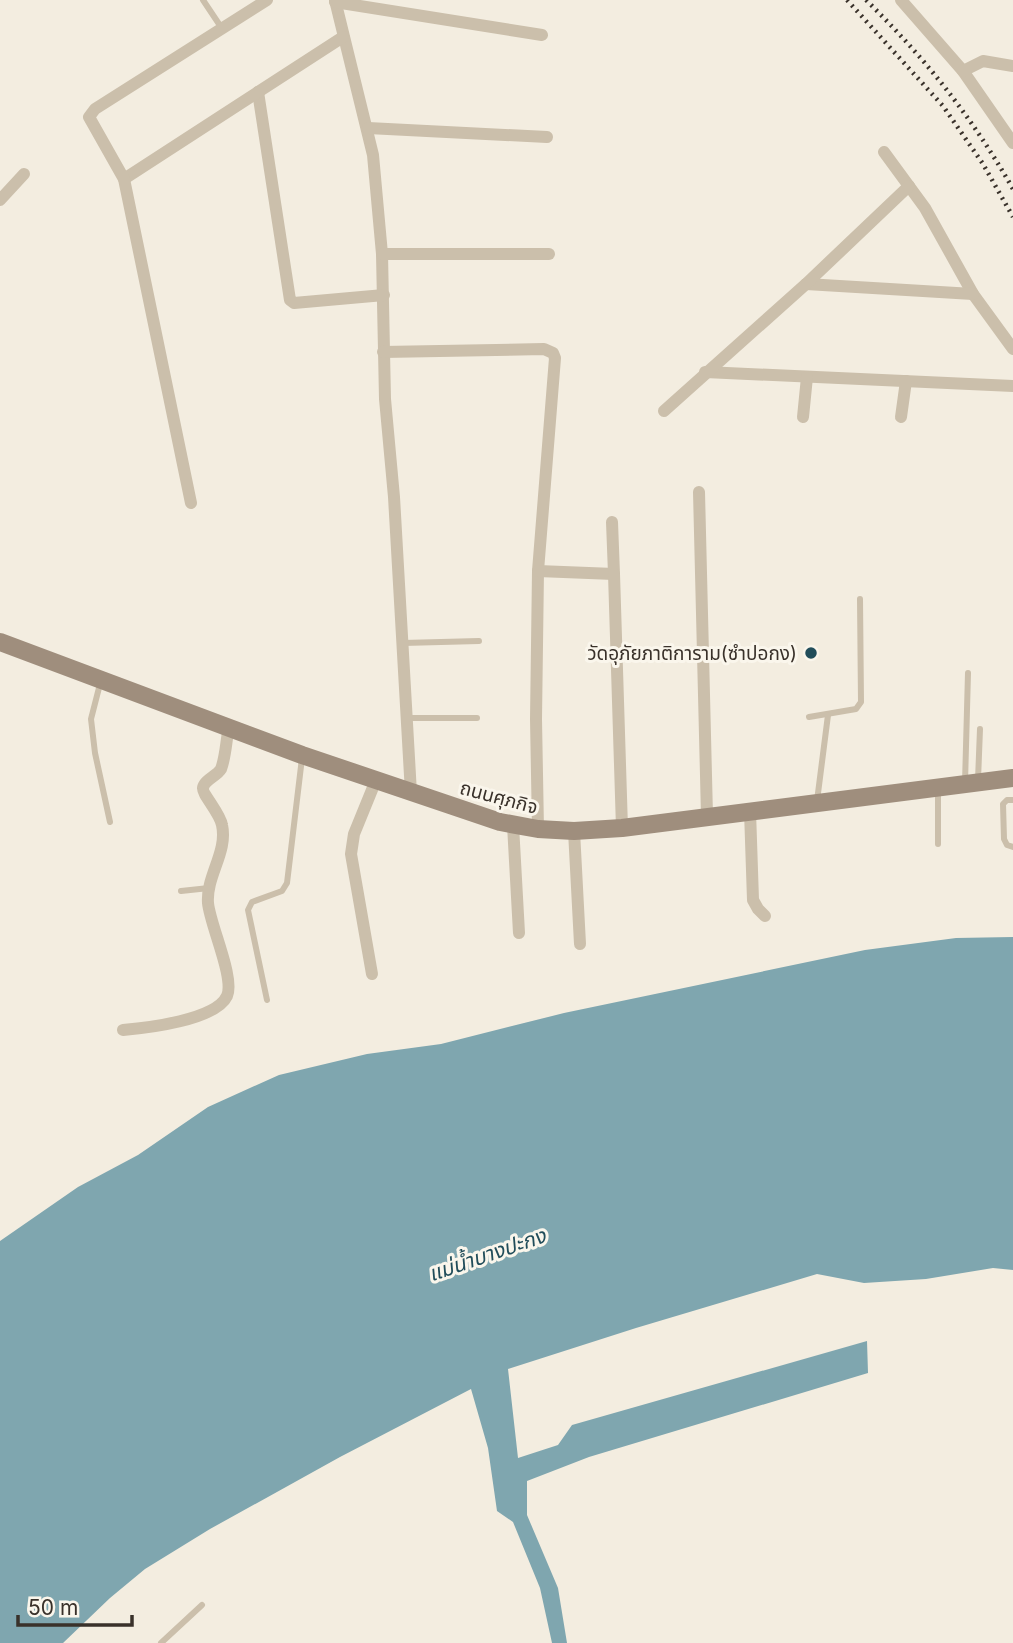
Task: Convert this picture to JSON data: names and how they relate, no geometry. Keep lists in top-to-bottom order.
{
  "streets": {
    "main road": ["ถนนศุภกิจ"]
  },
  "water": ["แม่น้ำบางปะกง"],
  "places": ["วัดอุภัยภาติการาม(ซำปอกง)"],
  "scale_bar": "50 m"
}
